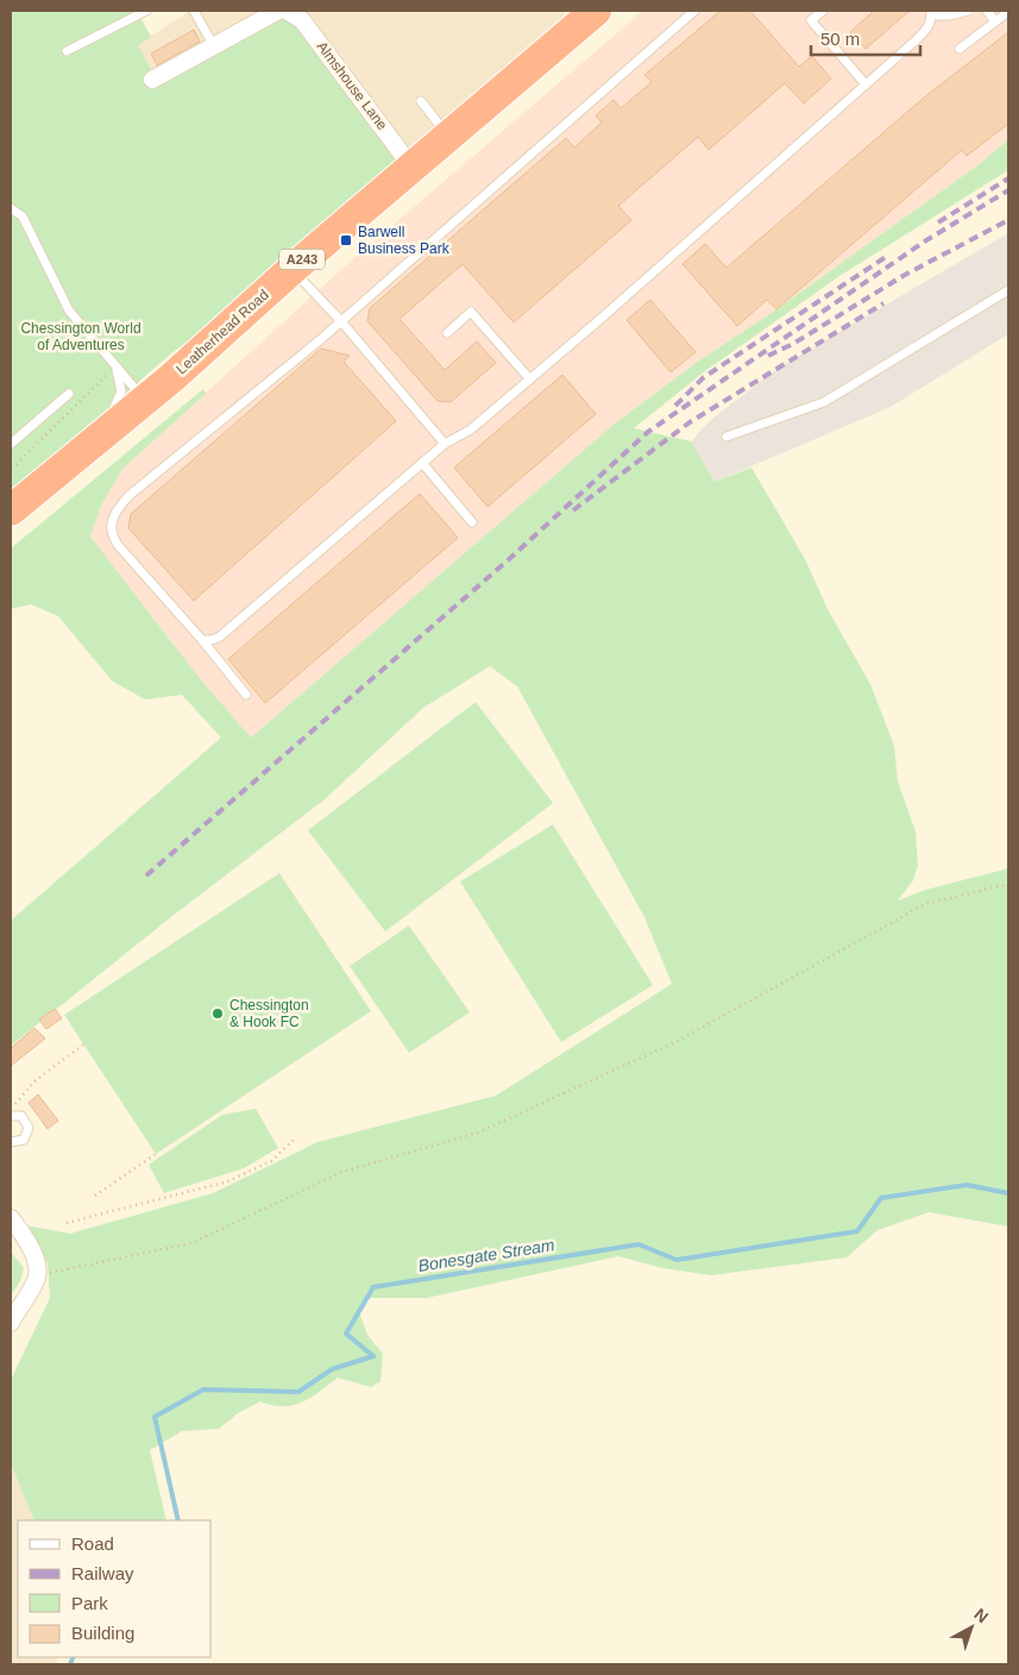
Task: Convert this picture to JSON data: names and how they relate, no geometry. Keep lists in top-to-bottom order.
{
  "streets": {
    "highway": ["A243", "Leatherhead Road"],
    "street": ["Almshouse Lane"]
  },
  "crossings": [
    ["Almshouse Lane", "Leatherhead Road"]
  ],
  "water": ["Bonesgate Stream"],
  "parks": ["Chessington World of Adventures"],
  "places": {
    "transit": ["Barwell Business Park"],
    "other": ["Chessington & Hook FC"]
  },
  "legend": [
    "Road",
    "Railway",
    "Park",
    "Building"
  ],
  "scale_bar": "50 m",
  "north": "top right"
}
